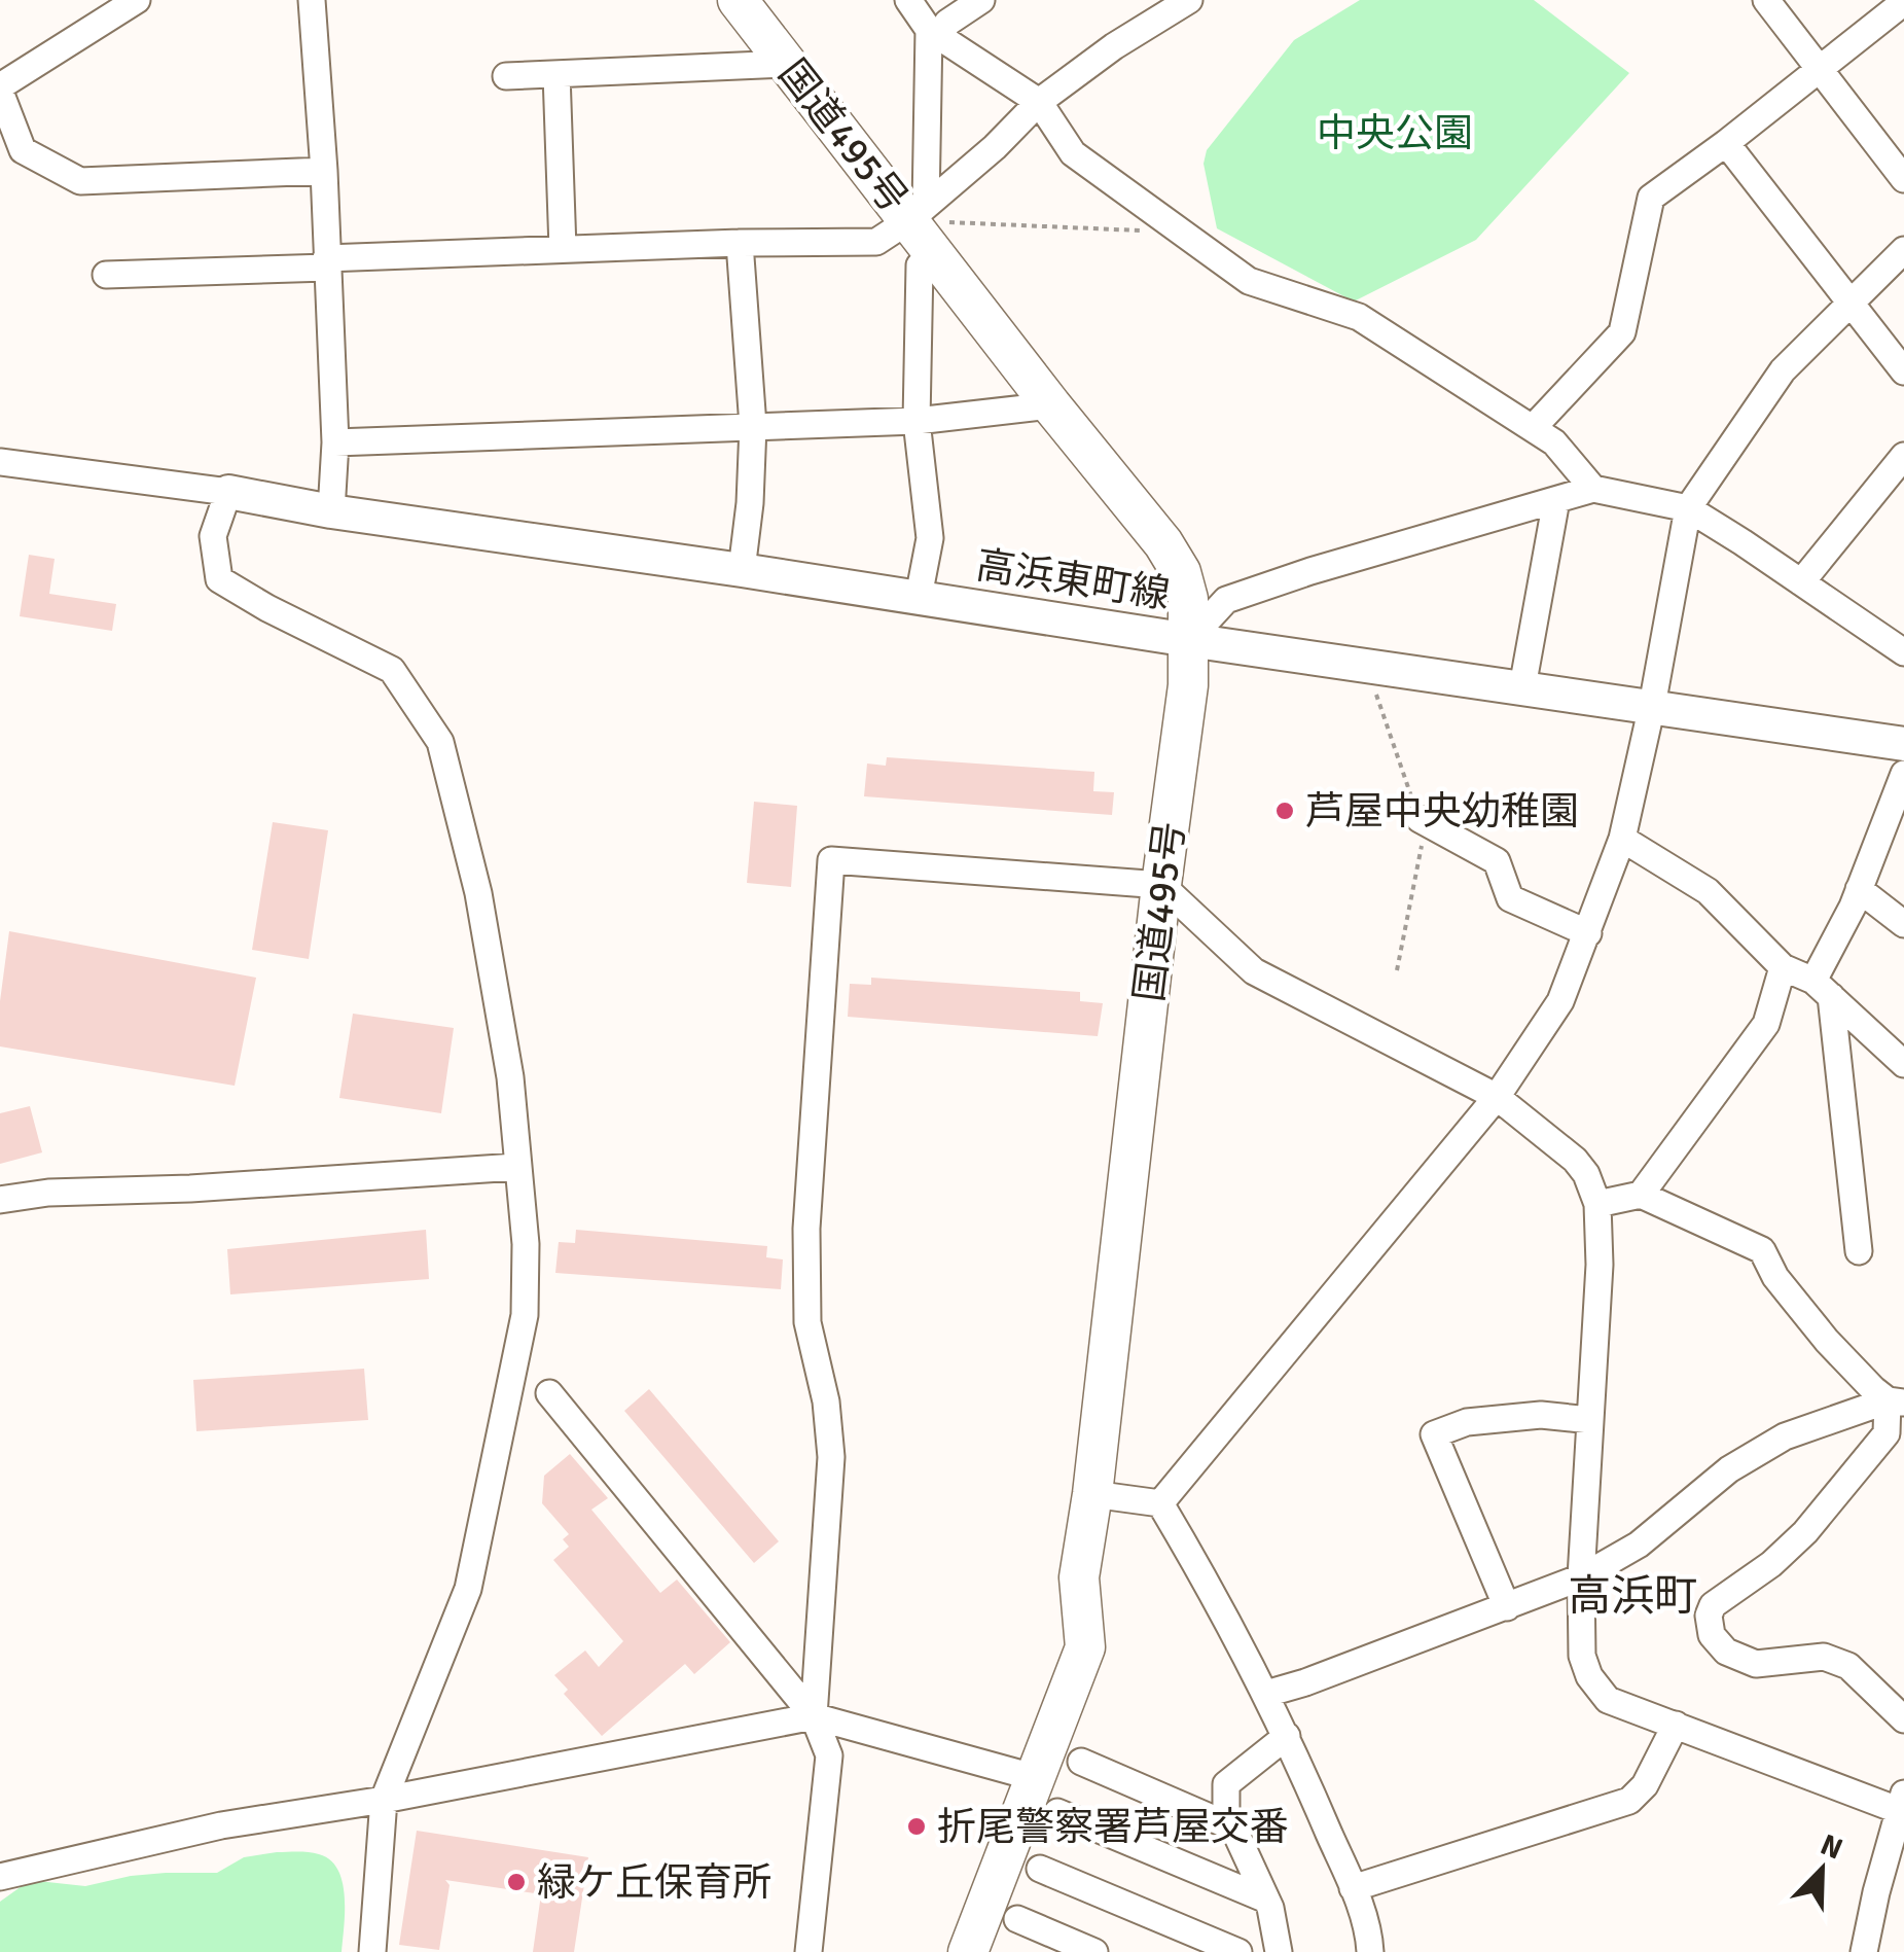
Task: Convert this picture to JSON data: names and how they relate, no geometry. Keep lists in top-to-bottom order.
{
  "streets": {
    "highway": ["国道495号"],
    "main road": ["高浜東町線"]
  },
  "crossings": [
    ["国道495号", "高浜東町線"]
  ],
  "districts": ["高浜町"],
  "parks": ["中央公園"],
  "places": ["芦屋中央幼稚園", "折尾警察署芦屋交番", "緑ケ丘保育所"],
  "north": "top right"
}
